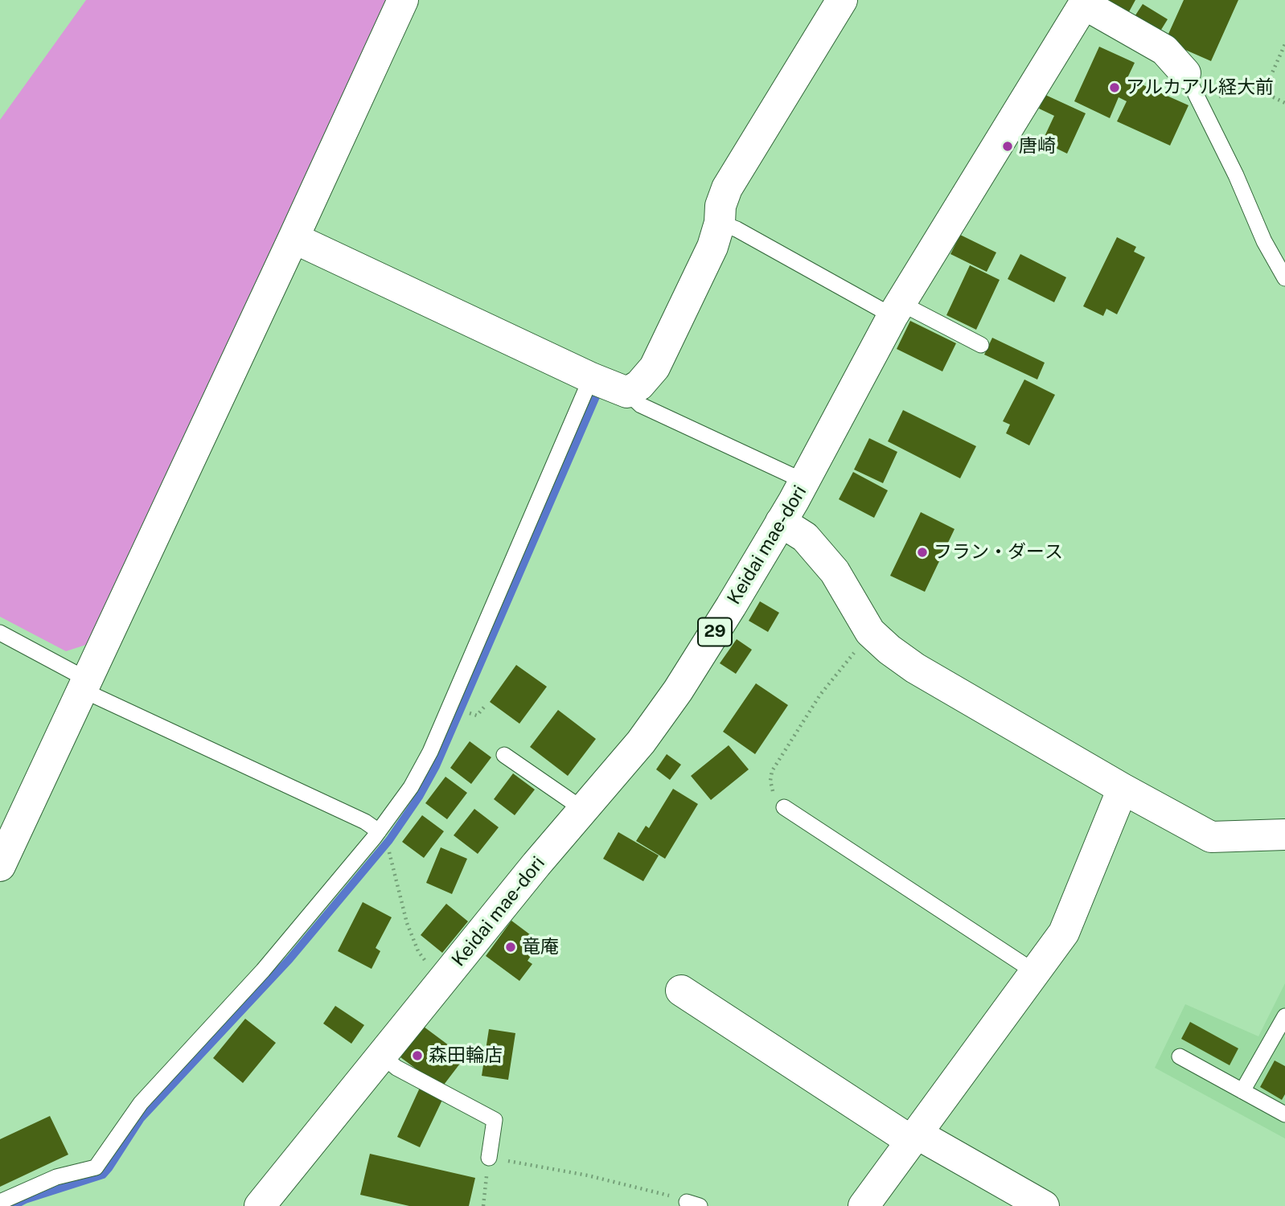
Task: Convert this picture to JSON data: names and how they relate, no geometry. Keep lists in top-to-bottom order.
{
  "streets": {
    "street": ["Keidai mae-dori", "29"]
  },
  "places": [
    "アルカアル経大前",
    "唐崎",
    "フラン・ダース",
    "竜庵",
    "森田輪店"
  ]
}
